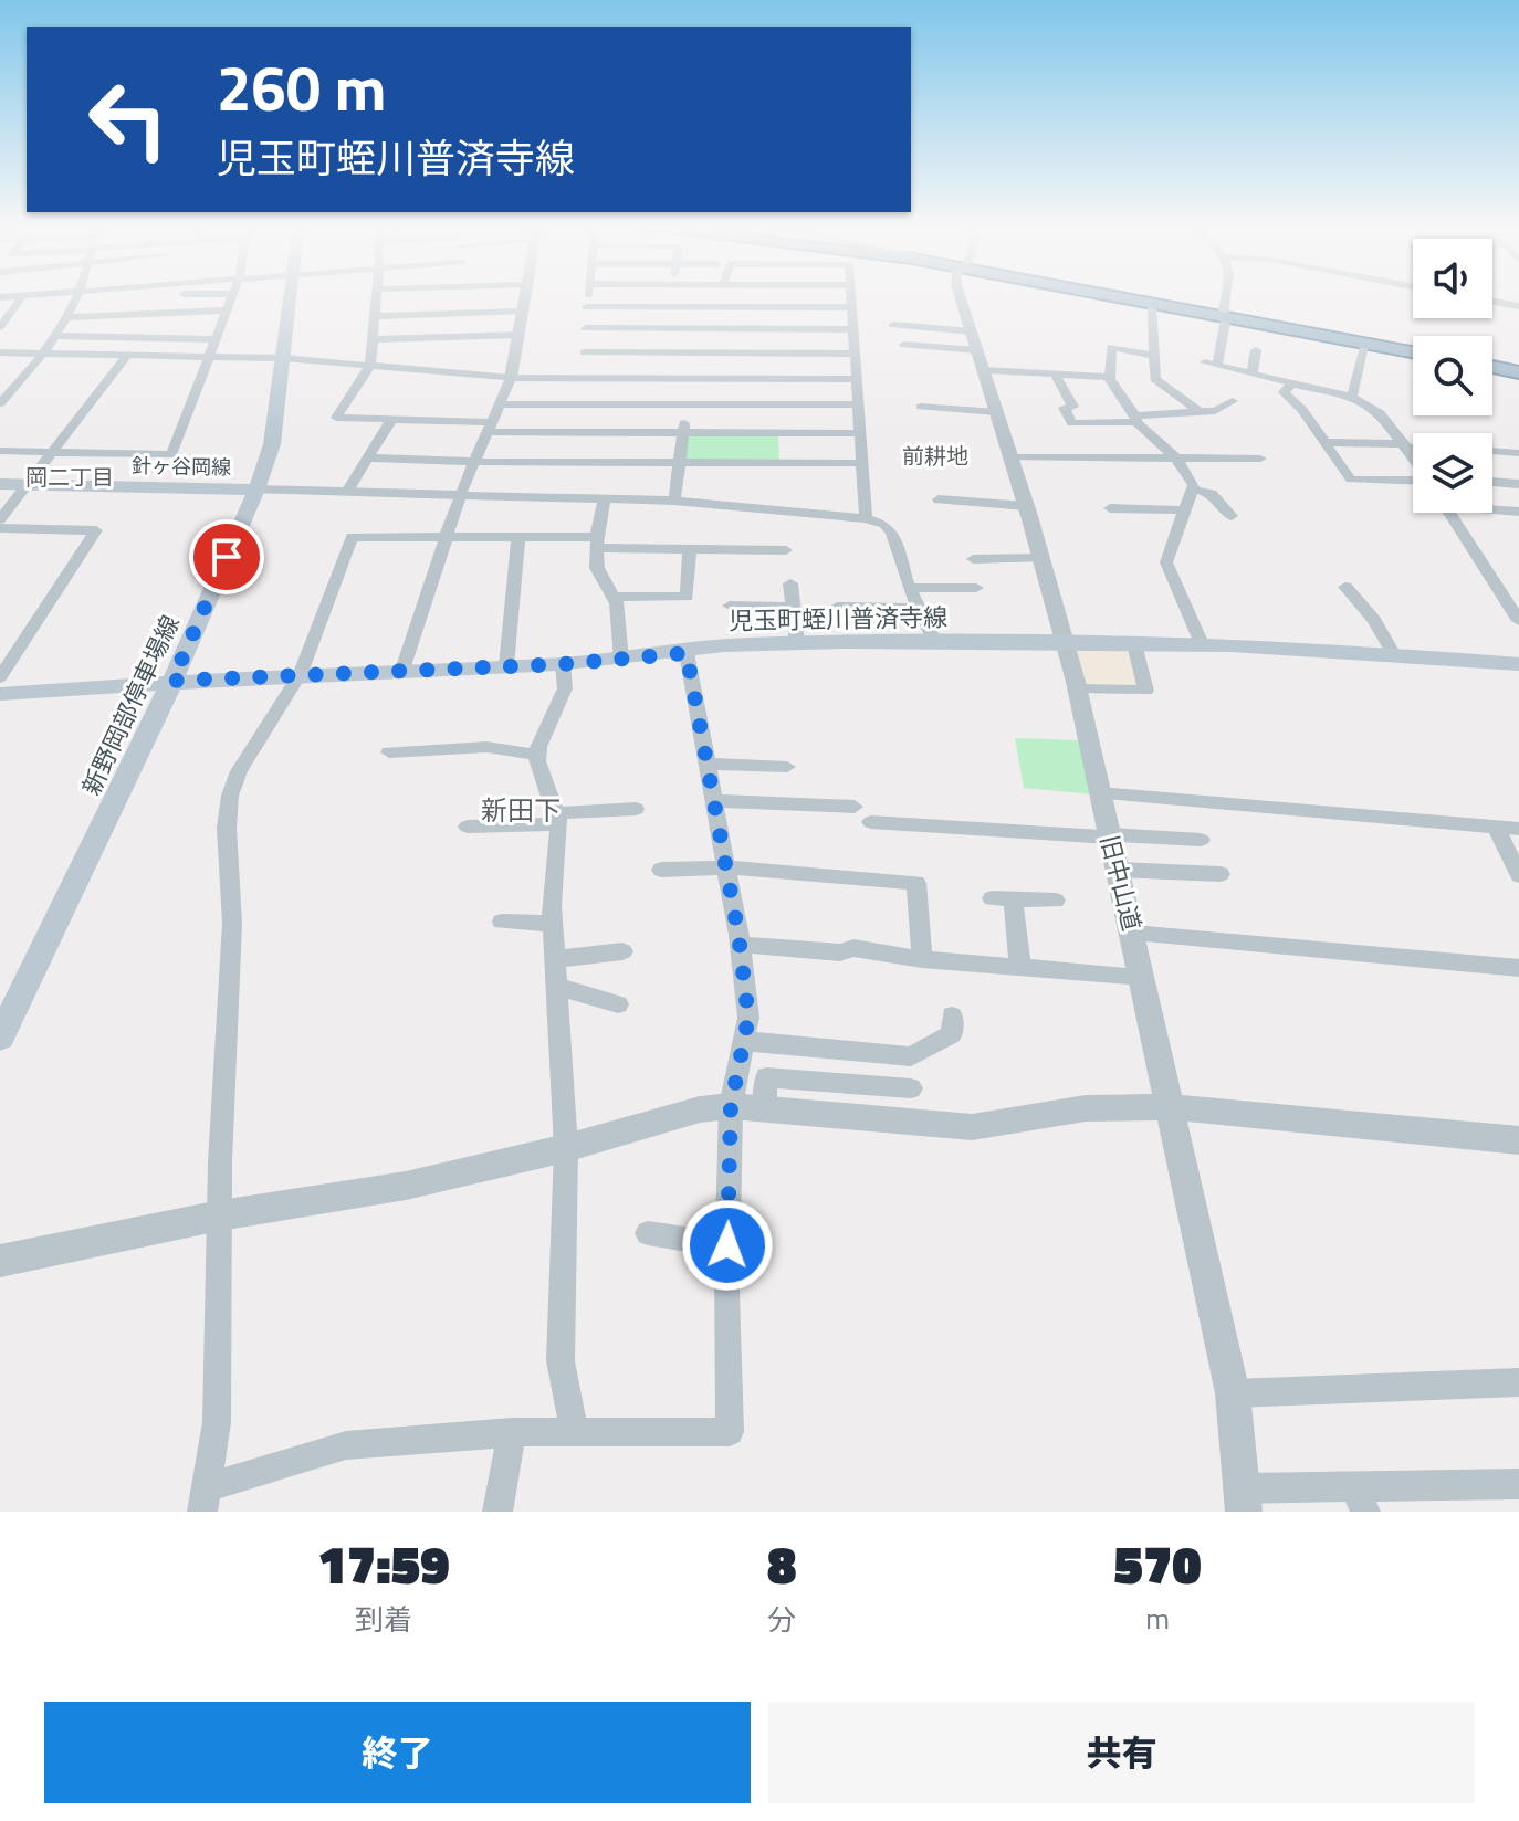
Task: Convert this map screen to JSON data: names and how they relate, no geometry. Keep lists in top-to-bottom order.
{
  "streets": {
    "main road": ["針ヶ谷岡線", "児玉町蛭川普済寺線", "新野岡部停車場線"],
    "street": ["旧中山道"]
  },
  "crossings": [
    ["針ヶ谷岡線", "新野岡部停車場線"],
    ["児玉町蛭川普済寺線", "新野岡部停車場線"],
    ["児玉町蛭川普済寺線", "旧中山道"]
  ],
  "districts": ["前耕地", "岡二丁目", "新田下"],
  "page": {
    "turn": ["260 m", "児玉町蛭川普済寺線"],
    "eta": [
      "17:59",
      "到着",
      "8",
      "分",
      "570",
      "m"
    ],
    "buttons": ["終了", "共有"]
  }
}
